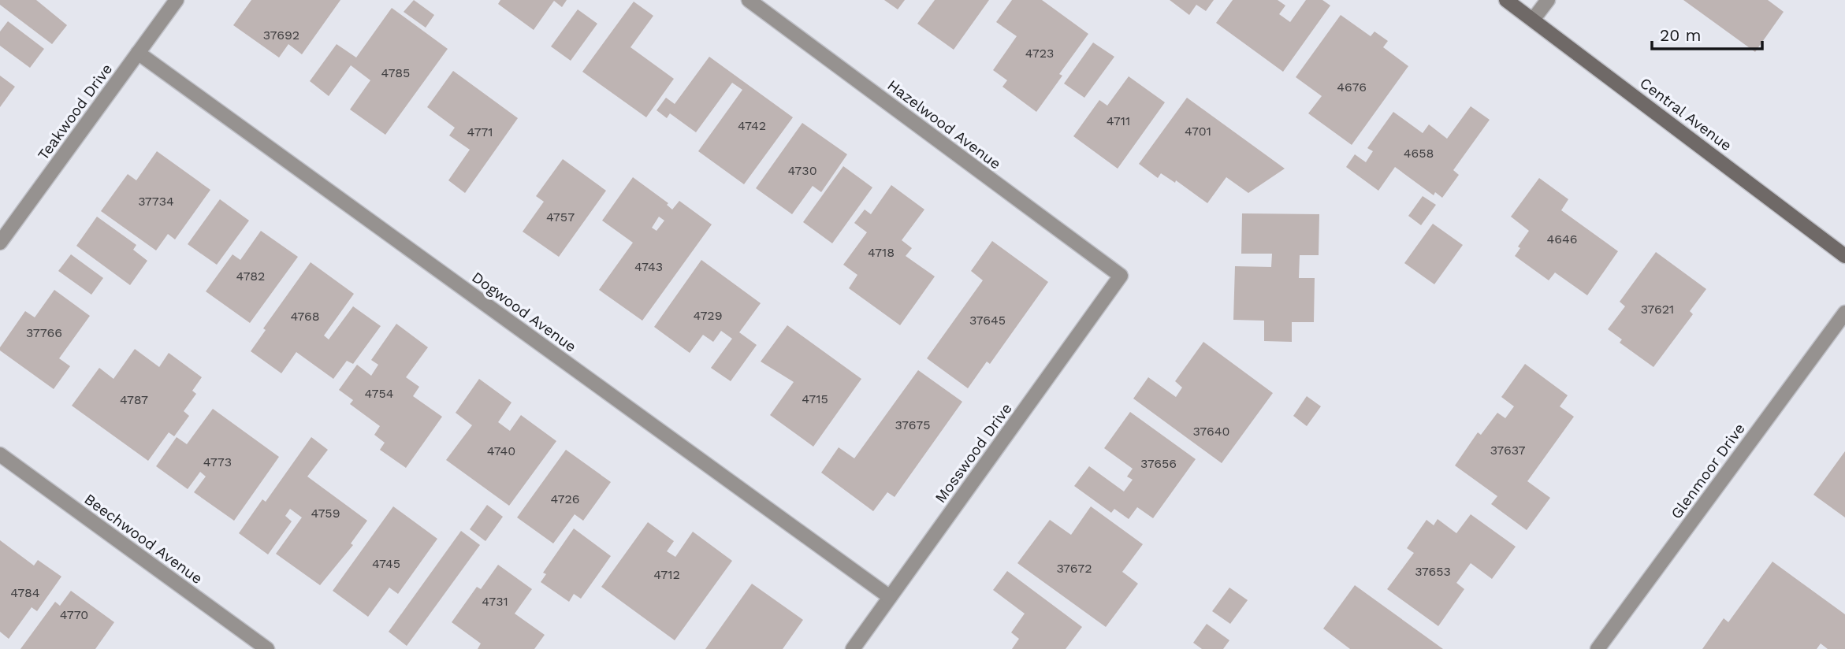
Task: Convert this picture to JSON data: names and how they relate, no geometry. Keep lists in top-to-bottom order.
{
  "streets": {
    "main road": ["Central Avenue"],
    "street": [
      "Teakwood Drive",
      "Hazelwood Avenue",
      "Dogwood Avenue",
      "Mosswood Drive",
      "Glenmoor Drive",
      "Beechwood Avenue"
    ]
  },
  "crossings": [
    ["Teakwood Drive", "Dogwood Avenue"],
    ["Hazelwood Avenue", "Mosswood Drive"],
    ["Dogwood Avenue", "Mosswood Drive"]
  ],
  "house_numbers": [
    "37692",
    "4723",
    "4785",
    "4676",
    "4711",
    "4742",
    "4701",
    "4771",
    "4658",
    "4730",
    "37734",
    "4757",
    "4646",
    "4718",
    "4743",
    "4782",
    "37621",
    "4729",
    "4768",
    "37645",
    "37766",
    "4754",
    "4715",
    "4787",
    "37675",
    "37640",
    "37637",
    "4740",
    "4773",
    "37656",
    "4726",
    "4759",
    "4745",
    "37672",
    "37653",
    "4712",
    "4784",
    "4731",
    "4770"
  ],
  "scale_bar": "20 m"
}
